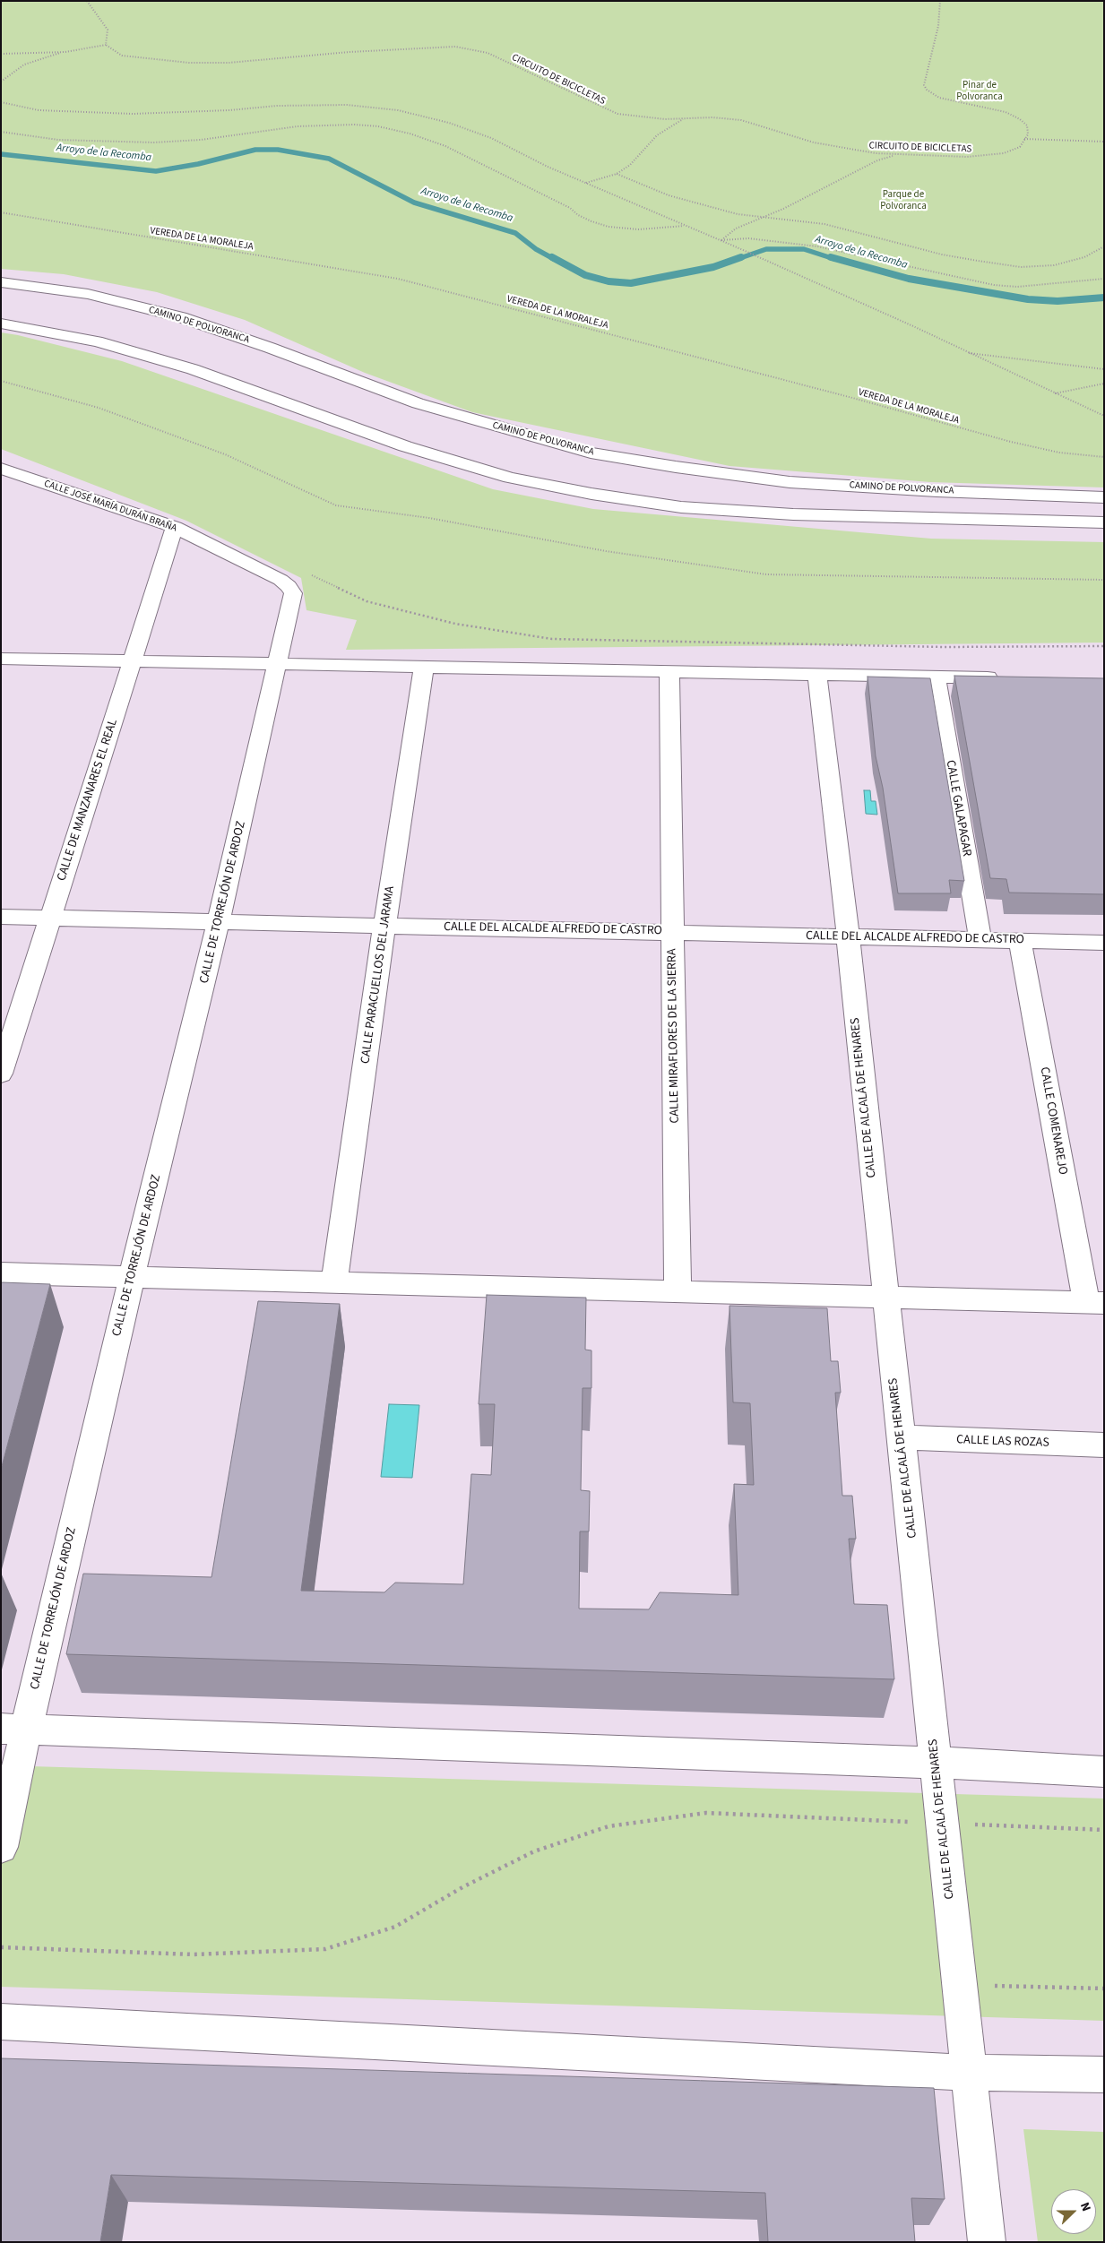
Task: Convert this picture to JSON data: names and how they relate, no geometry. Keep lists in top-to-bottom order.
{
  "streets": {
    "main road": [
      "CAMINO DE POLVORANCA",
      "CALLE JOSÉ MARÍA DURÁN BRAÑA",
      "CALLE DE MANZANARES EL REAL",
      "CALLE GALAPAGAR",
      "CALLE DE TORREJÓN DE ARDOZ",
      "CALLE DEL ALCALDE ALFREDO DE CASTRO",
      "CALLE PARACUELLOS DEL JARAMA",
      "CALLE MIRAFLORES DE LA SIERRA",
      "CALLE DE ALCALÁ DE HENARES",
      "CALLE COMENAREJO",
      "CALLE LAS ROZAS"
    ],
    "path": ["CIRCUITO DE BICICLETAS", "VEREDA DE LA MORALEJA"]
  },
  "crossings": [
    ["CALLE JOSÉ MARÍA DURÁN BRAÑA", "CALLE DE MANZANARES EL REAL"],
    ["CALLE JOSÉ MARÍA DURÁN BRAÑA", "CALLE DE TORREJÓN DE ARDOZ"],
    ["CALLE DE MANZANARES EL REAL", "CALLE DEL ALCALDE ALFREDO DE CASTRO"],
    ["CALLE GALAPAGAR", "CALLE DEL ALCALDE ALFREDO DE CASTRO"],
    ["CALLE DE TORREJÓN DE ARDOZ", "CALLE DEL ALCALDE ALFREDO DE CASTRO"],
    ["CALLE DEL ALCALDE ALFREDO DE CASTRO", "CALLE PARACUELLOS DEL JARAMA"],
    ["CALLE DEL ALCALDE ALFREDO DE CASTRO", "CALLE MIRAFLORES DE LA SIERRA"],
    ["CALLE DEL ALCALDE ALFREDO DE CASTRO", "CALLE DE ALCALÁ DE HENARES"],
    ["CALLE DEL ALCALDE ALFREDO DE CASTRO", "CALLE COMENAREJO"],
    ["CALLE DE ALCALÁ DE HENARES", "CALLE LAS ROZAS"]
  ],
  "water": ["Arroyo de la Recomba"],
  "parks": ["Pinar de Polvoranca", "Parque de Polvoranca"],
  "north": "right"
}
